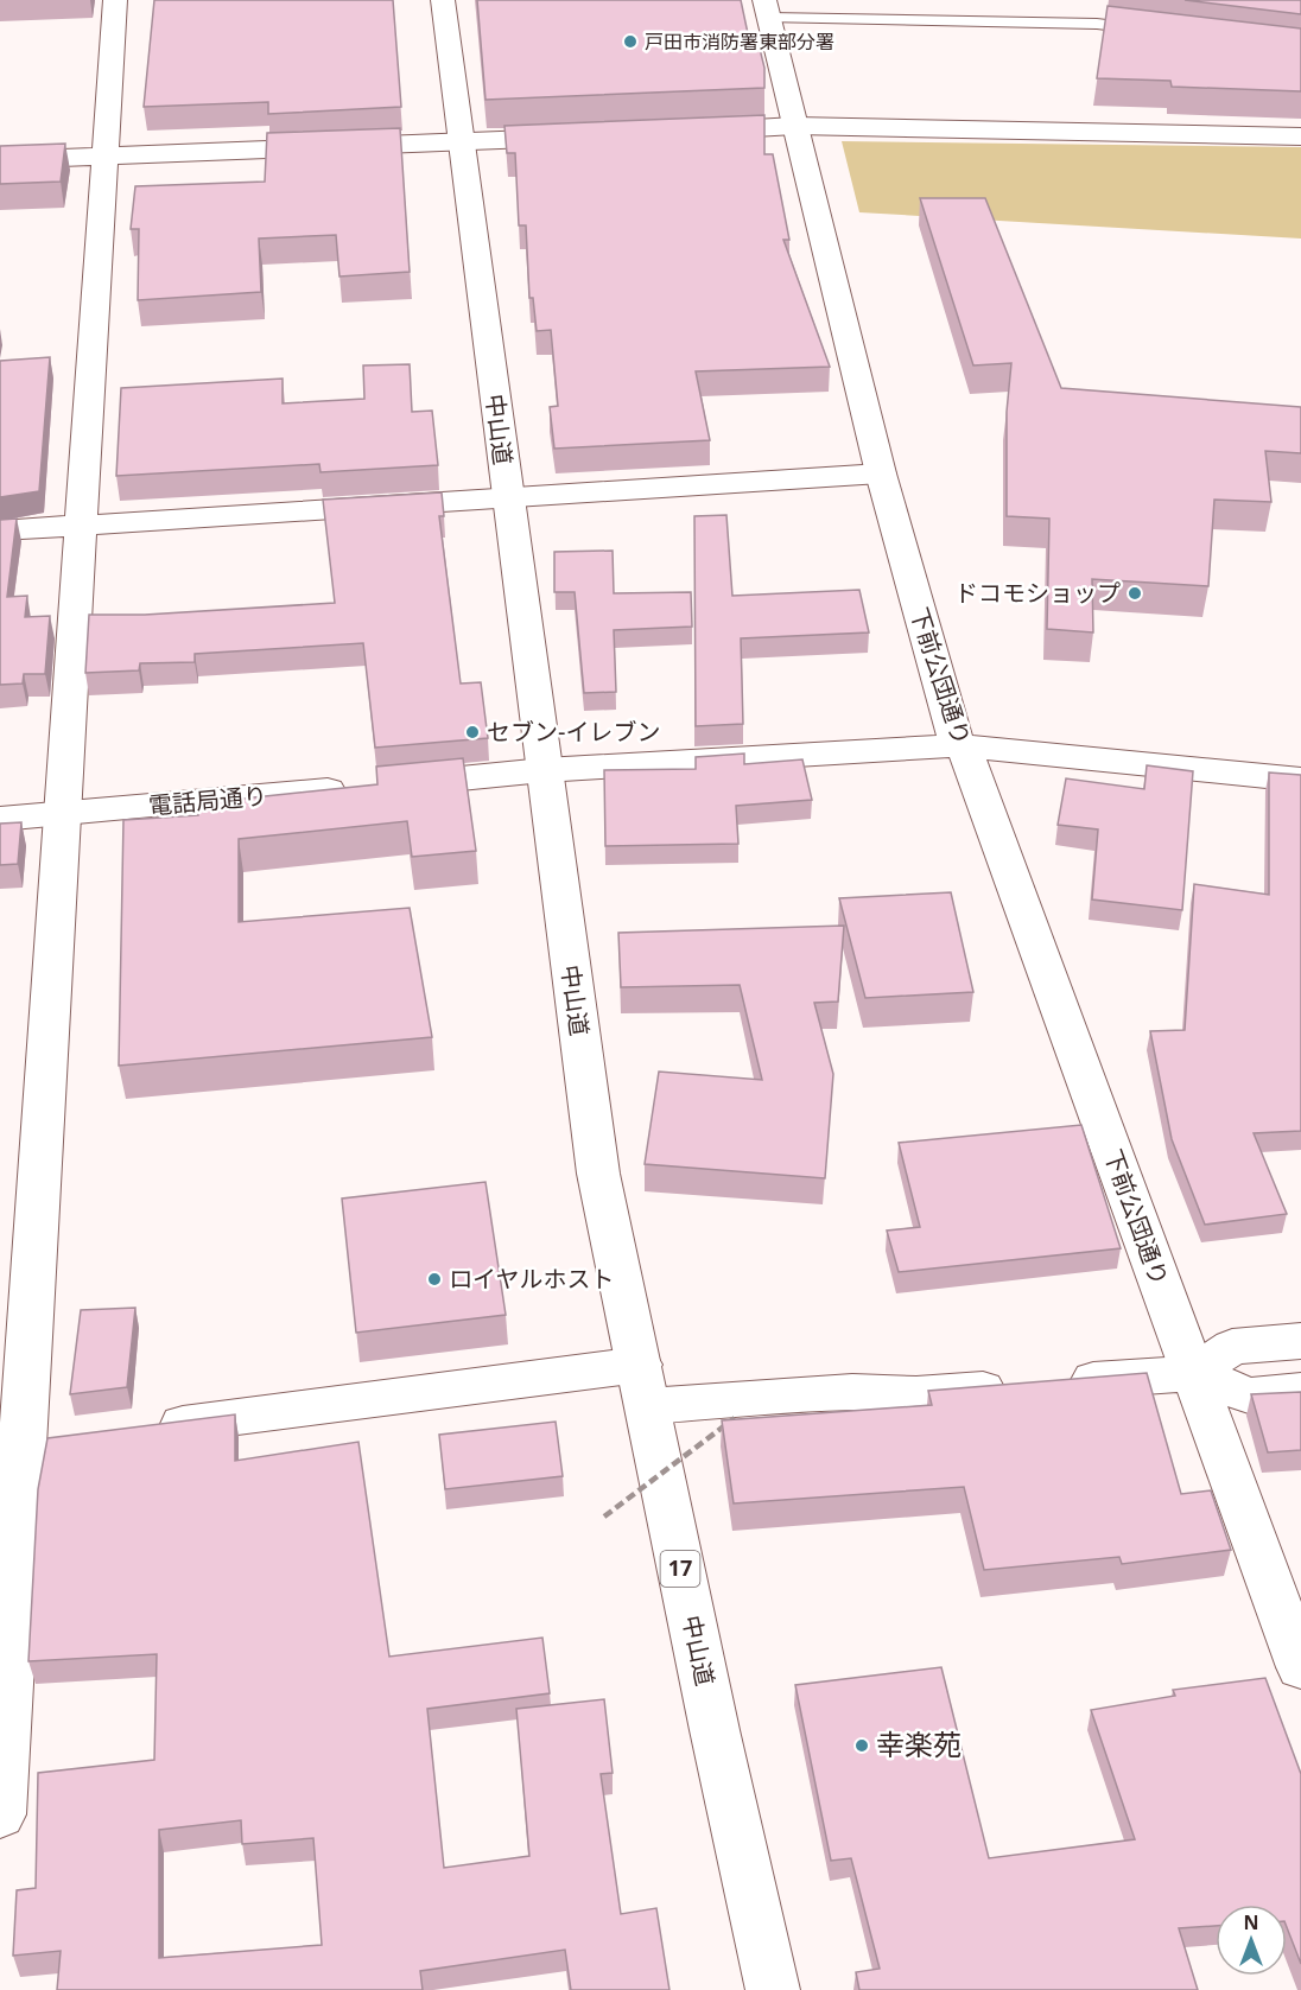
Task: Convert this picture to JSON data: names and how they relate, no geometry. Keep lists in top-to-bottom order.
{
  "streets": {
    "main road": [
      "中山道",
      "下前公団通り",
      "電話局通り",
      "17"
    ]
  },
  "crossings": [
    ["中山道", "電話局通り"],
    ["下前公団通り", "電話局通り"]
  ],
  "places": [
    "戸田市消防署東部分署",
    "ドコモショップ",
    "セブン-イレブン",
    "ロイヤルホスト",
    "幸楽苑"
  ],
  "north": "top"
}
